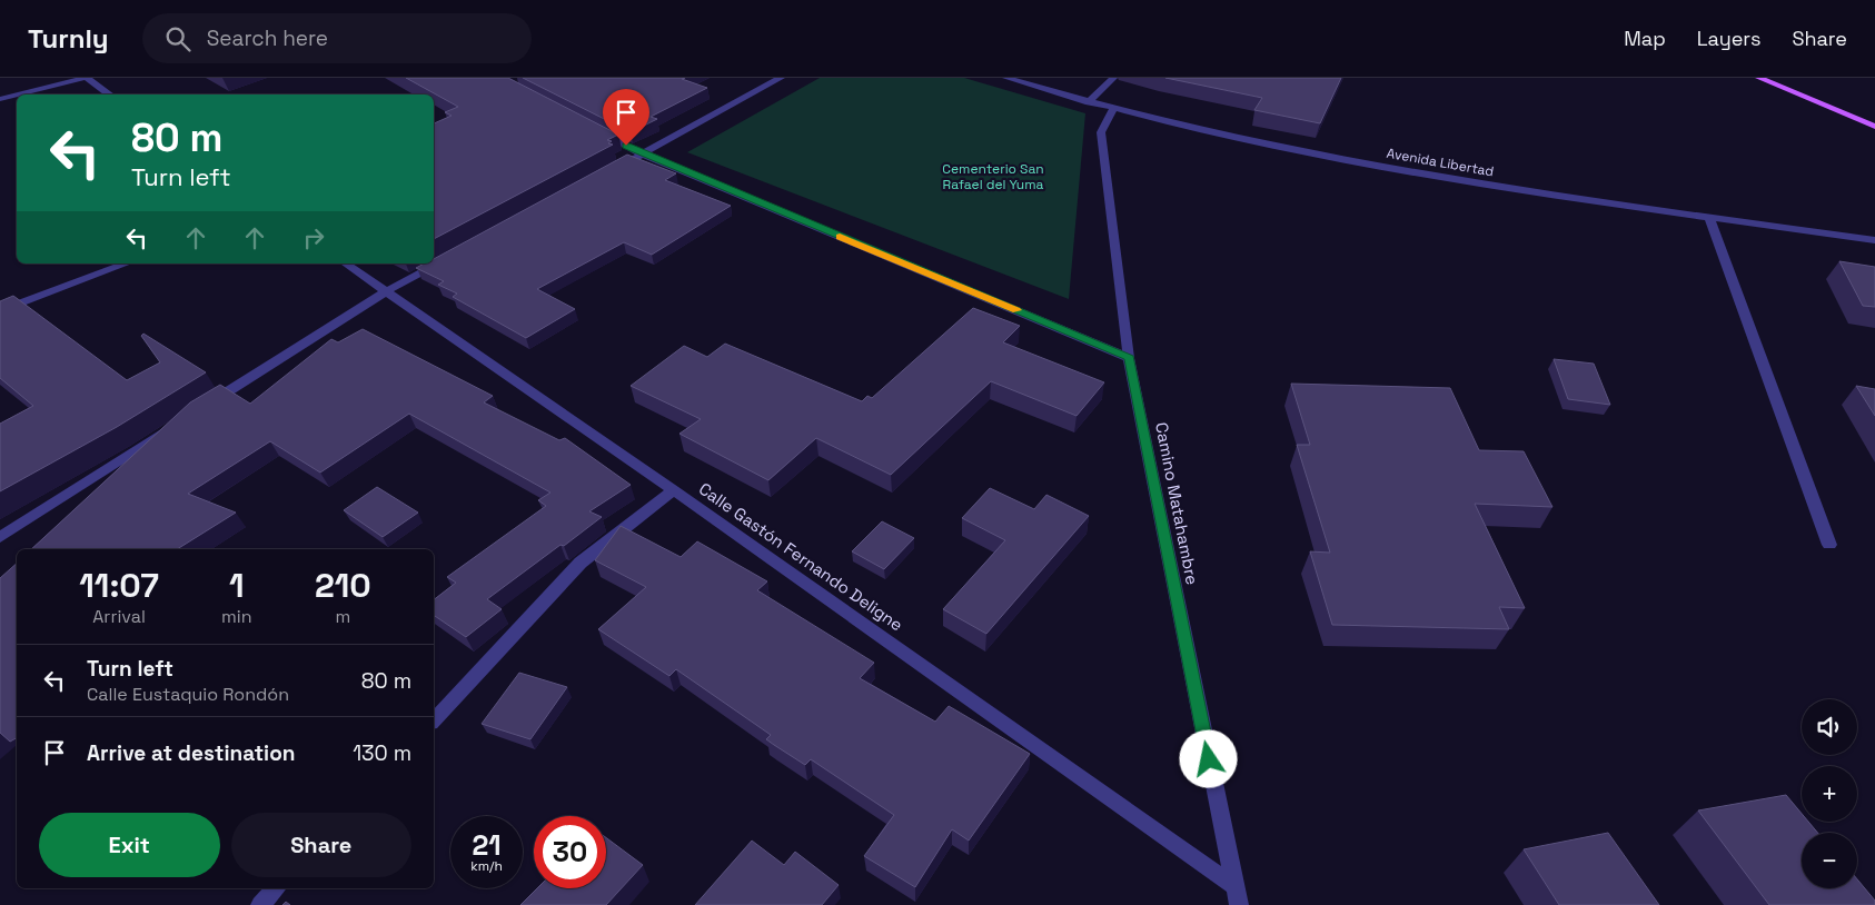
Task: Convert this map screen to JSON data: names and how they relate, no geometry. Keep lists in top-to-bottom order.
{
  "streets": {
    "street": ["Avenida Libertad", "Camino Matahambre", "Calle Gastón Fernando Deligne"]
  },
  "crossings": [
    ["Avenida Libertad", "Camino Matahambre"],
    ["Camino Matahambre", "Calle Gastón Fernando Deligne"]
  ],
  "parks": ["Cementerio San Rafael del Yuma"],
  "page": {
    "header": "Turnly",
    "search": "Search here",
    "nav": ["Map", "Layers", "Share"],
    "turn": ["80 m", "Turn left"],
    "eta": [
      "11:07",
      "Arrival",
      "1",
      "min",
      "210",
      "m"
    ],
    "list": [
      {
        "name": "Turn left",
        "note": "Calle Eustaquio Rondón",
        "value": "80 m"
      },
      {
        "name": "Arrive at destination",
        "value": "130 m"
      }
    ],
    "map_buttons": ["+", "−"],
    "buttons": ["Exit", "Share"],
    "speed": "21 km/h",
    "limit": "30"
  }
}
